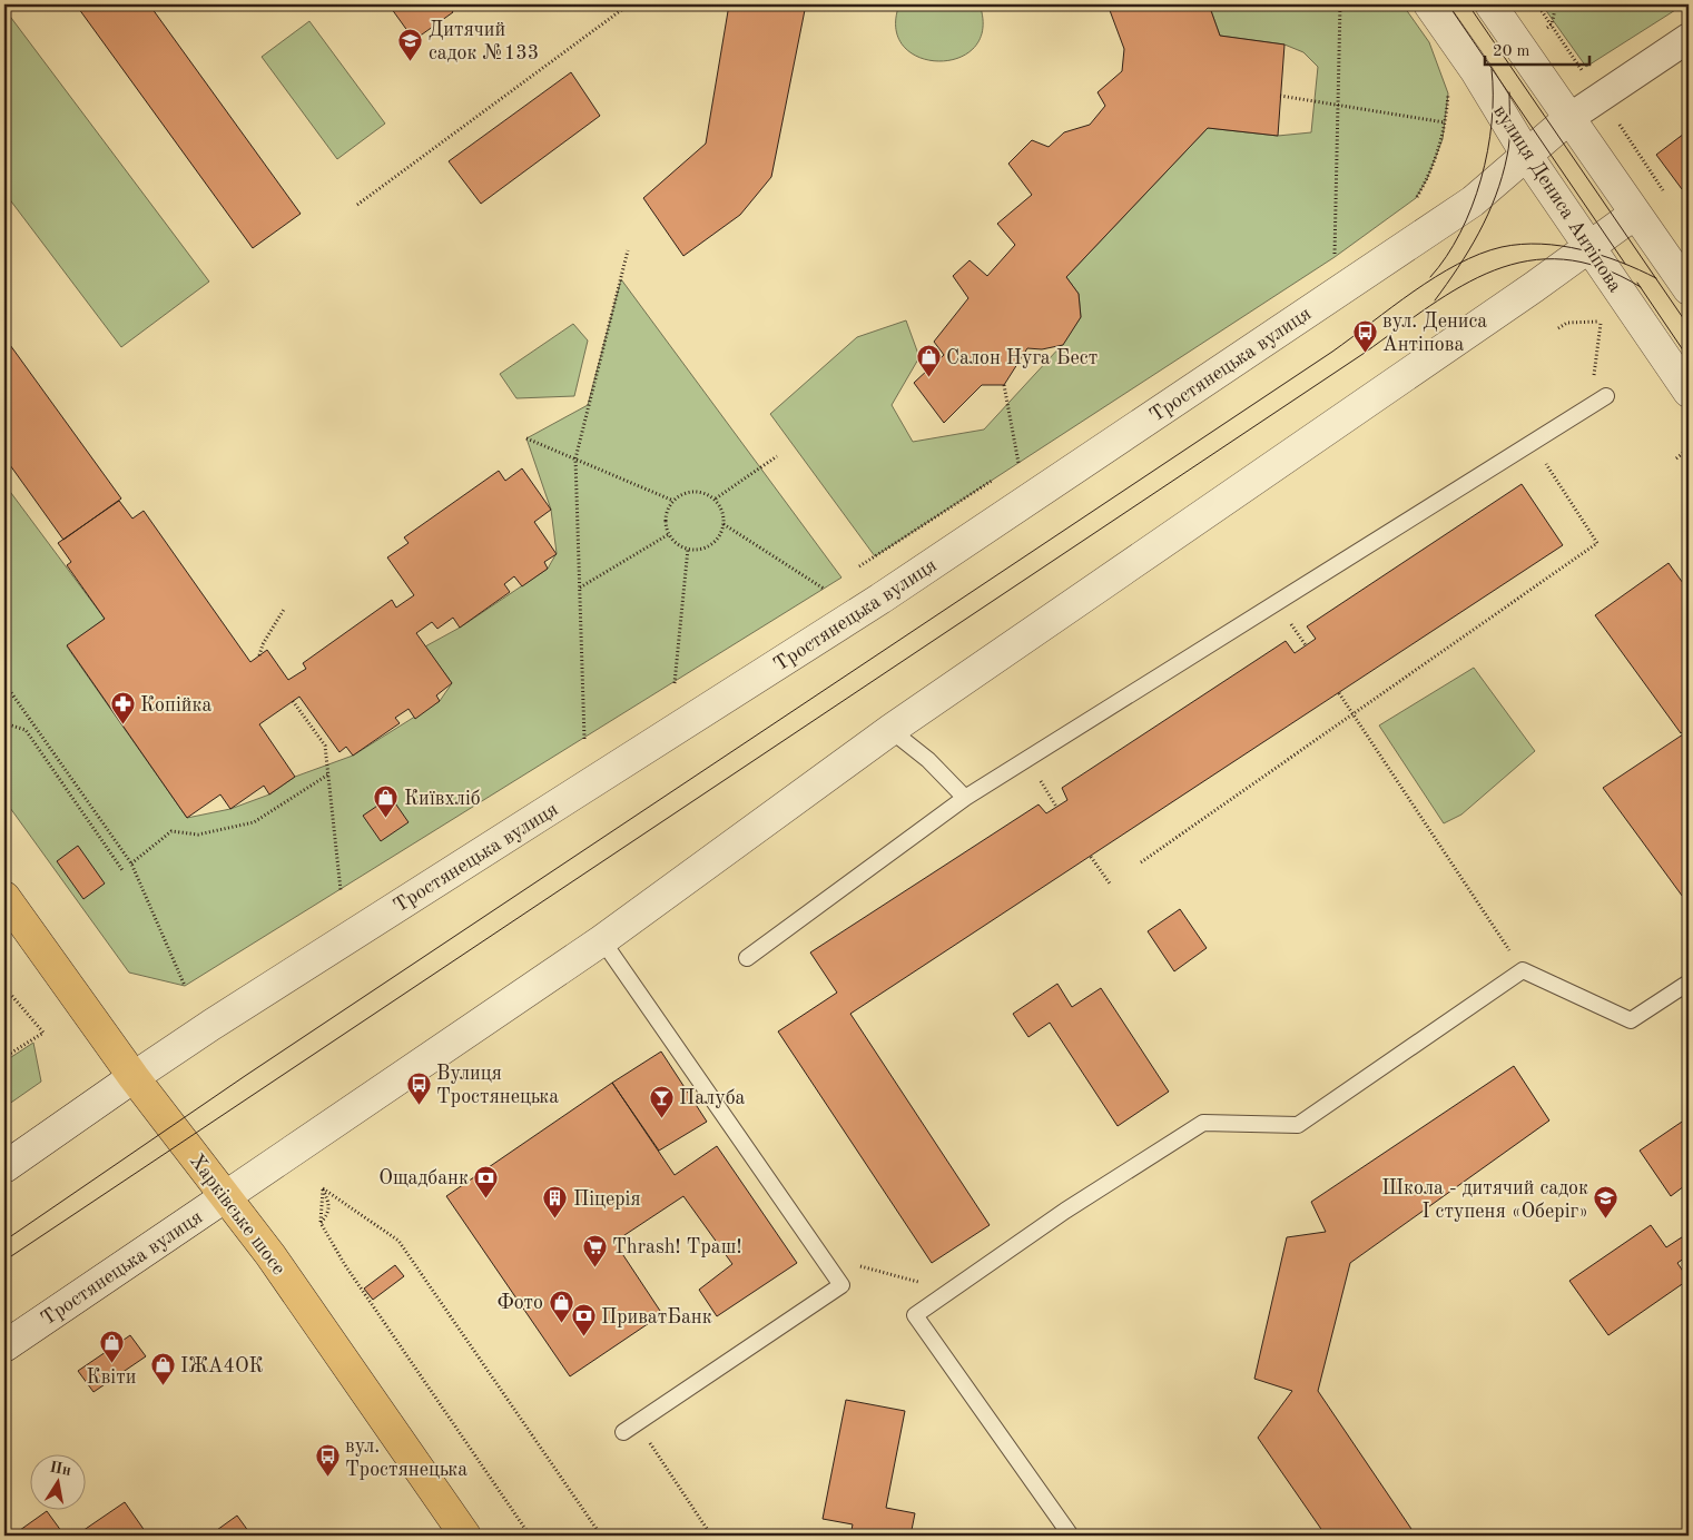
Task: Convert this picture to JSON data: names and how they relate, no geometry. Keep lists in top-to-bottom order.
{
  "streets": {
    "main road": ["Харківське шосе"],
    "street": ["вулиця Дениса Антіпова", "Тростянецька вулиця"]
  },
  "crossings": [
    ["вулиця Дениса Антіпова", "Тростянецька вулиця"],
    ["Тростянецька вулиця", "Харківське шосе"]
  ],
  "places": {
    "school or university": ["Дитячий садок №133", "Школа - дитячий садок І ступеня «Оберіг»"],
    "bus stop": ["вул. Дениса Антіпова", "Вулиця Тростянецька", "вул. Тростянецька"],
    "shop": [
      "Салон Нуга Бест",
      "Київхліб",
      "Фото",
      "Квіти",
      "IЖА4ОК"
    ],
    "pharmacy": ["Копійка"],
    "bar": ["Палуба"],
    "bank": ["Ощадбанк", "ПриватБанк"],
    "building": ["Піцерія"],
    "supermarket": ["Thrash! Траш!"]
  },
  "scale_bar": "20 m",
  "north": "top"
}
